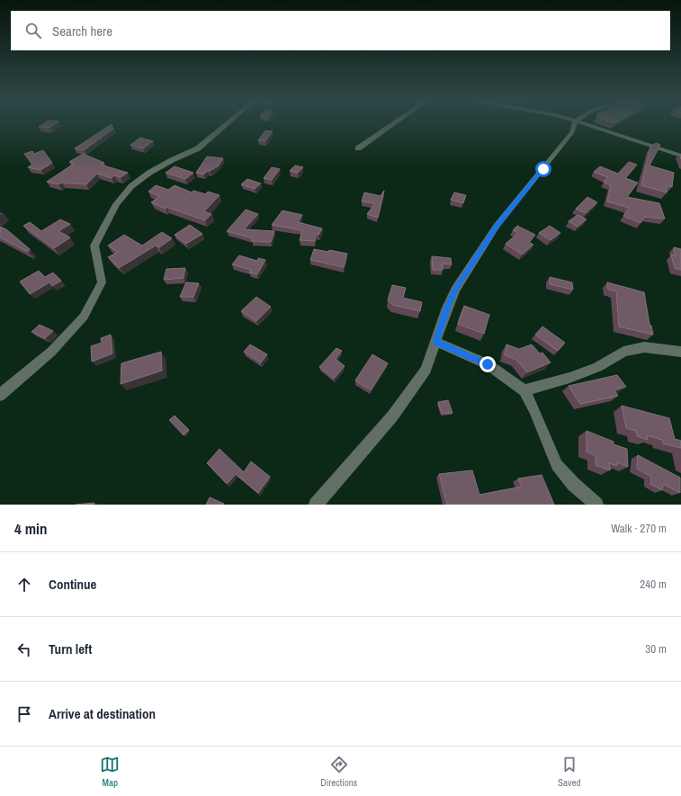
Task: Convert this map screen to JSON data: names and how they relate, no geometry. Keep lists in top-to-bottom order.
{
  "page": {
    "search": "Search here",
    "heading": ["4 min", "Walk · 270 m"],
    "list": [
      ["Continue", "240 m"],
      ["Turn left", "30 m"],
      "Arrive at destination"
    ],
    "nav": ["Map", "Directions", "Saved"]
  }
}
